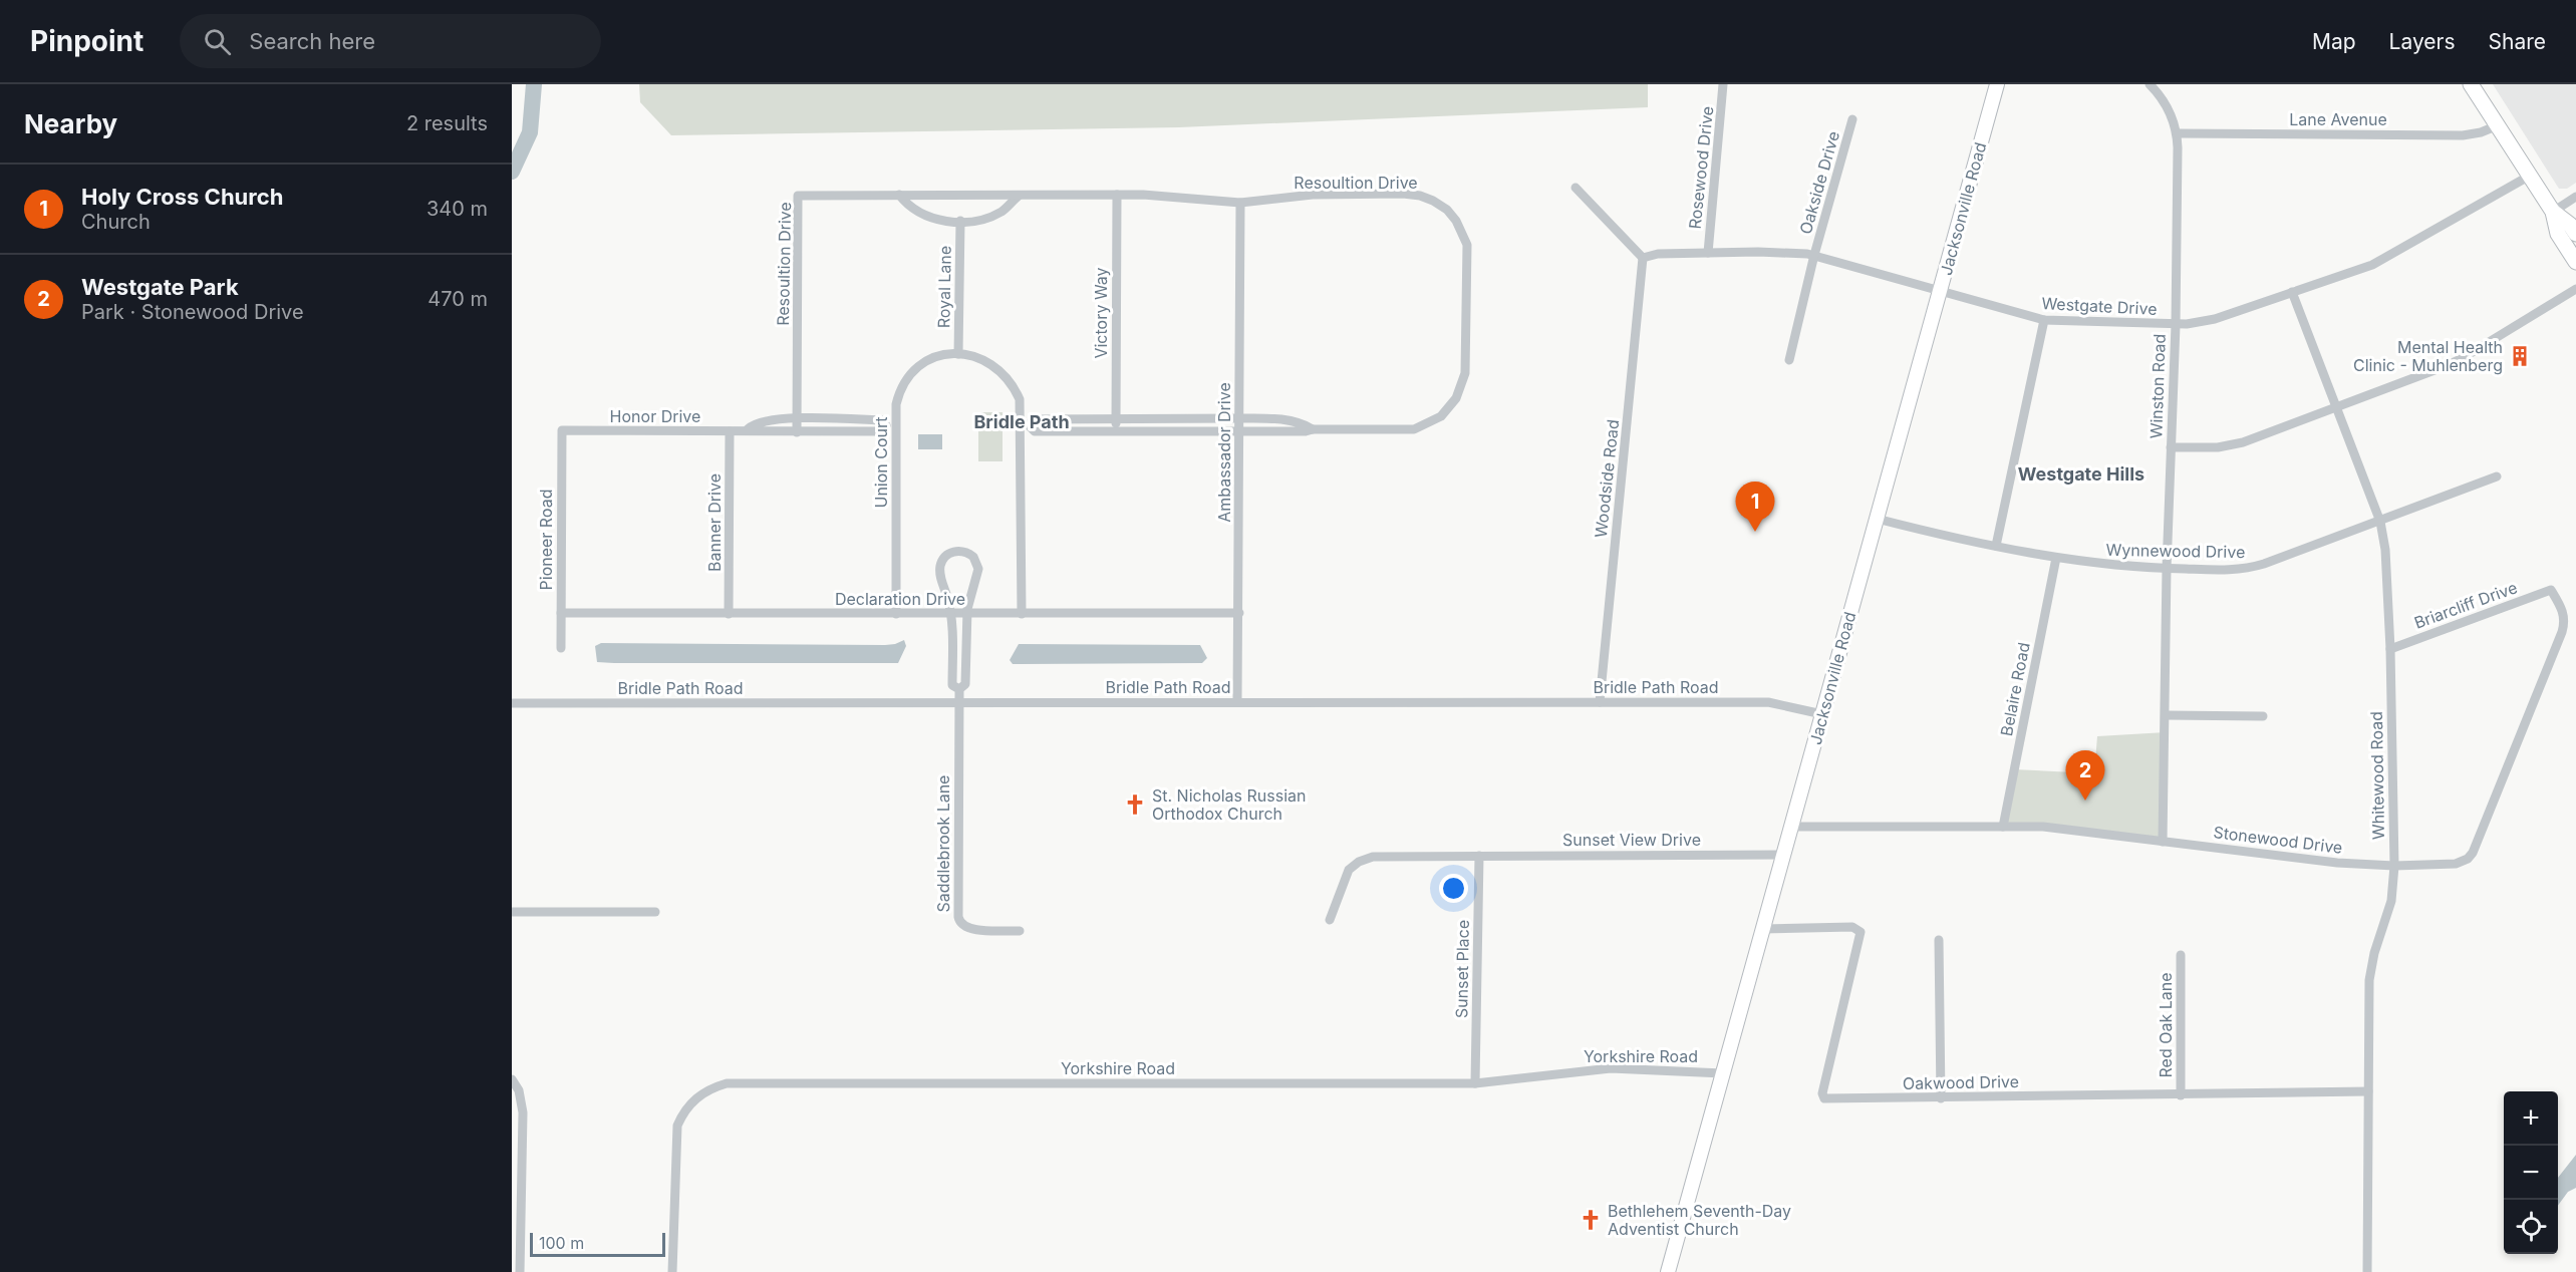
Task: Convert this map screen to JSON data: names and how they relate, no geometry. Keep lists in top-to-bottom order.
{
  "streets": {
    "street": [
      "Lane Avenue",
      "Rosewood Drive",
      "Resoultion Drive",
      "Oakside Drive",
      "Jacksonville Road",
      "Royal Lane",
      "Westgate Drive",
      "Victory Way",
      "Winston Road",
      "Honor Drive",
      "Ambassador Drive",
      "Union Court",
      "Woodside Road",
      "Banner Drive",
      "Pioneer Road",
      "Wynnewood Drive",
      "Declaration Drive",
      "Briarcliff Drive",
      "Bridle Path Road",
      "Belaire Road",
      "Whitewood Road",
      "Sunset View Drive",
      "Stonewood Drive",
      "Saddlebrook Lane",
      "Sunset Place",
      "Red Oak Lane",
      "Yorkshire Road",
      "Oakwood Drive"
    ]
  },
  "crossings": [
    ["Lane Avenue", "Winston Road"],
    ["Rosewood Drive", "Westgate Drive"],
    ["Resoultion Drive", "Victory Way"],
    ["Resoultion Drive", "Honor Drive"],
    ["Resoultion Drive", "Ambassador Drive"],
    ["Resoultion Drive", "Union Court"],
    ["Oakside Drive", "Westgate Drive"],
    ["Jacksonville Road", "Westgate Drive"],
    ["Jacksonville Road", "Wynnewood Drive"],
    ["Jacksonville Road", "Bridle Path Road"],
    ["Jacksonville Road", "Sunset View Drive"],
    ["Jacksonville Road", "Stonewood Drive"],
    ["Jacksonville Road", "Yorkshire Road"],
    ["Jacksonville Road", "Oakwood Drive"],
    ["Royal Lane", "Union Court"],
    ["Westgate Drive", "Winston Road"],
    ["Westgate Drive", "Woodside Road"],
    ["Westgate Drive", "Whitewood Road"],
    ["Winston Road", "Wynnewood Drive"],
    ["Winston Road", "Stonewood Drive"],
    ["Honor Drive", "Union Court"],
    ["Honor Drive", "Banner Drive"],
    ["Honor Drive", "Pioneer Road"],
    ["Ambassador Drive", "Declaration Drive"],
    ["Ambassador Drive", "Bridle Path Road"],
    ["Union Court", "Declaration Drive"],
    ["Woodside Road", "Bridle Path Road"],
    ["Banner Drive", "Declaration Drive"],
    ["Pioneer Road", "Declaration Drive"],
    ["Wynnewood Drive", "Belaire Road"],
    ["Wynnewood Drive", "Whitewood Road"],
    ["Briarcliff Drive", "Whitewood Road"],
    ["Briarcliff Drive", "Stonewood Drive"],
    ["Bridle Path Road", "Saddlebrook Lane"],
    ["Belaire Road", "Stonewood Drive"],
    ["Whitewood Road", "Stonewood Drive"],
    ["Whitewood Road", "Oakwood Drive"],
    ["Sunset View Drive", "Sunset Place"],
    ["Sunset Place", "Yorkshire Road"],
    ["Red Oak Lane", "Oakwood Drive"]
  ],
  "districts": ["Bridle Path", "Westgate Hills"],
  "places": {
    "building": ["Mental Health Clinic - Muhlenberg"],
    "church": ["St. Nicholas Russian Orthodox Church", "Bethlehem Seventh-Day Adventist Church"]
  },
  "scale_bar": "100 m",
  "page": {
    "header": "Pinpoint",
    "search": "Search here",
    "nav": ["Map", "Layers", "Share"],
    "heading": ["Nearby", "2 results"],
    "list": [
      {
        "mark": "1",
        "name": "Holy Cross Church",
        "note": "Church",
        "value": "340 m"
      },
      {
        "mark": "2",
        "name": "Westgate Park",
        "note": "Park · Stonewood Drive",
        "value": "470 m"
      }
    ],
    "pins": ["1", "2"],
    "map_buttons": ["+", "−"],
    "scale": "100 m"
  }
}
